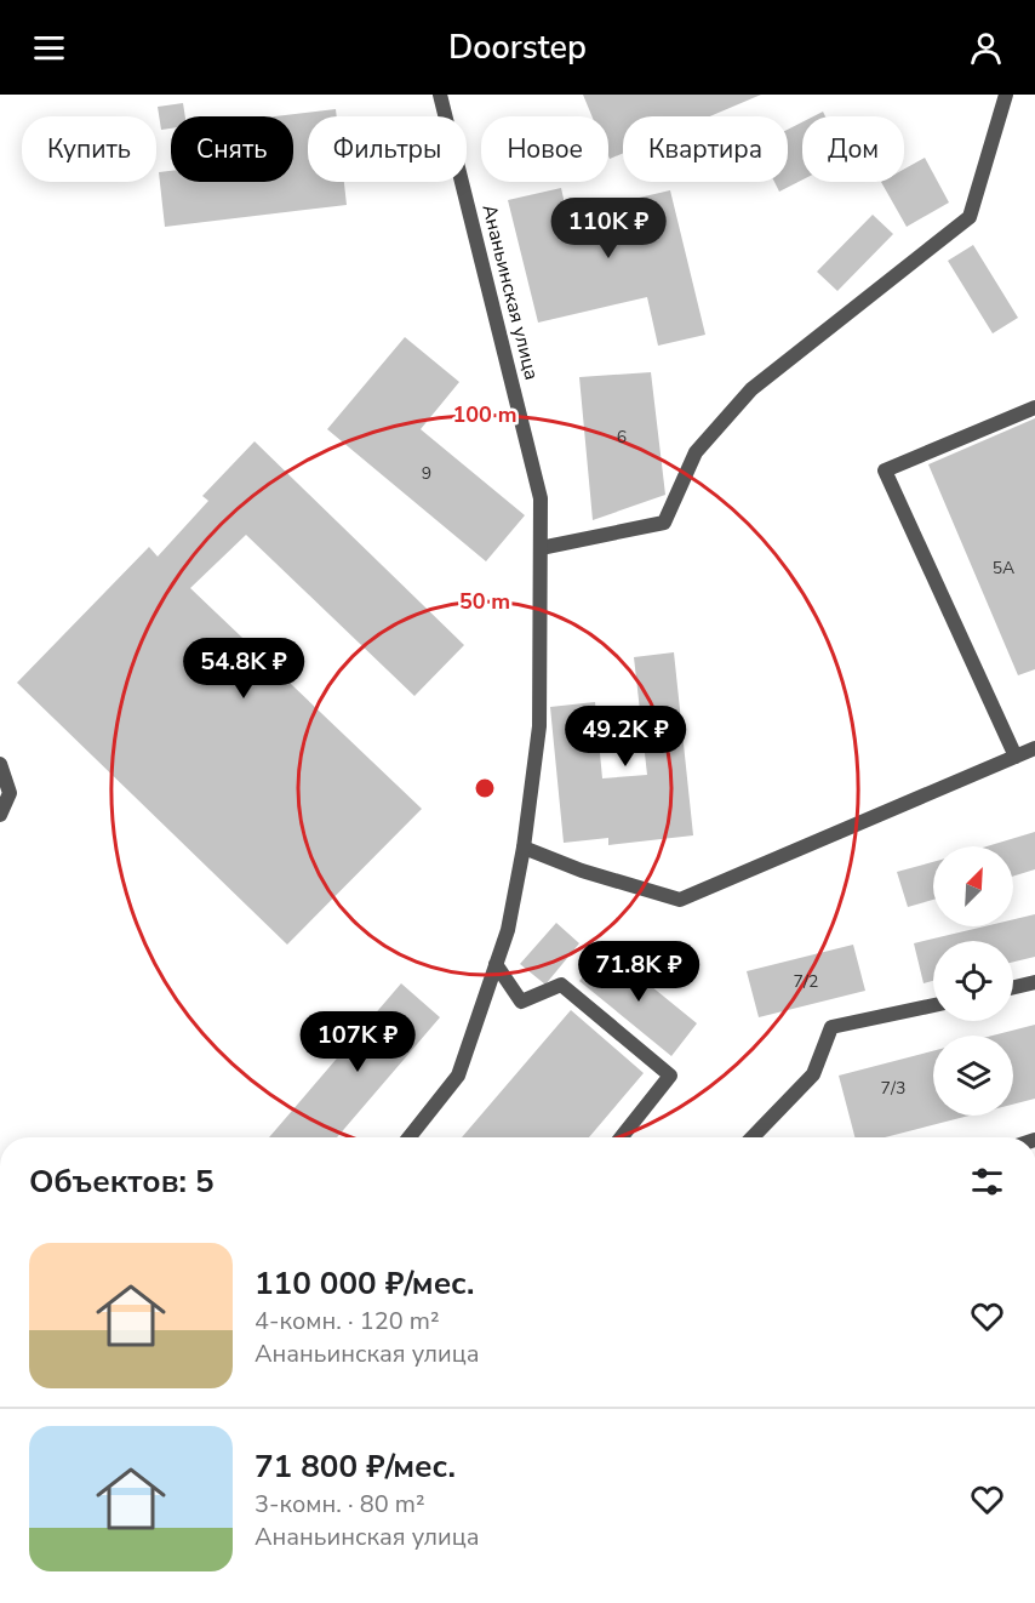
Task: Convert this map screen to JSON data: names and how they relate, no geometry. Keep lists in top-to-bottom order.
{
  "streets": {
    "street": ["Ананьинская улица"]
  },
  "house_numbers": [
    "6",
    "9",
    "5А",
    "7/2",
    "7/3"
  ],
  "north": "top right",
  "page": {
    "header": "Doorstep",
    "chip": [
      "Купить",
      "Снять",
      "Фильтры",
      "Новое",
      "Квартира",
      "Дом"
    ],
    "price": [
      "110K ₽",
      "54.8K ₽",
      "49.2K ₽",
      "71.8K ₽",
      "107K ₽"
    ],
    "heading": "Объектов: 5",
    "list": [
      {
        "name": "110 000 ₽/мес.",
        "note": "4-комн. · 120 m² · Ананьинская улица"
      },
      {
        "name": "71 800 ₽/мес.",
        "note": "3-комн. · 80 m² · Ананьинская улица"
      }
    ]
  },
  "rings": ["100 m", "50 m"]
}
